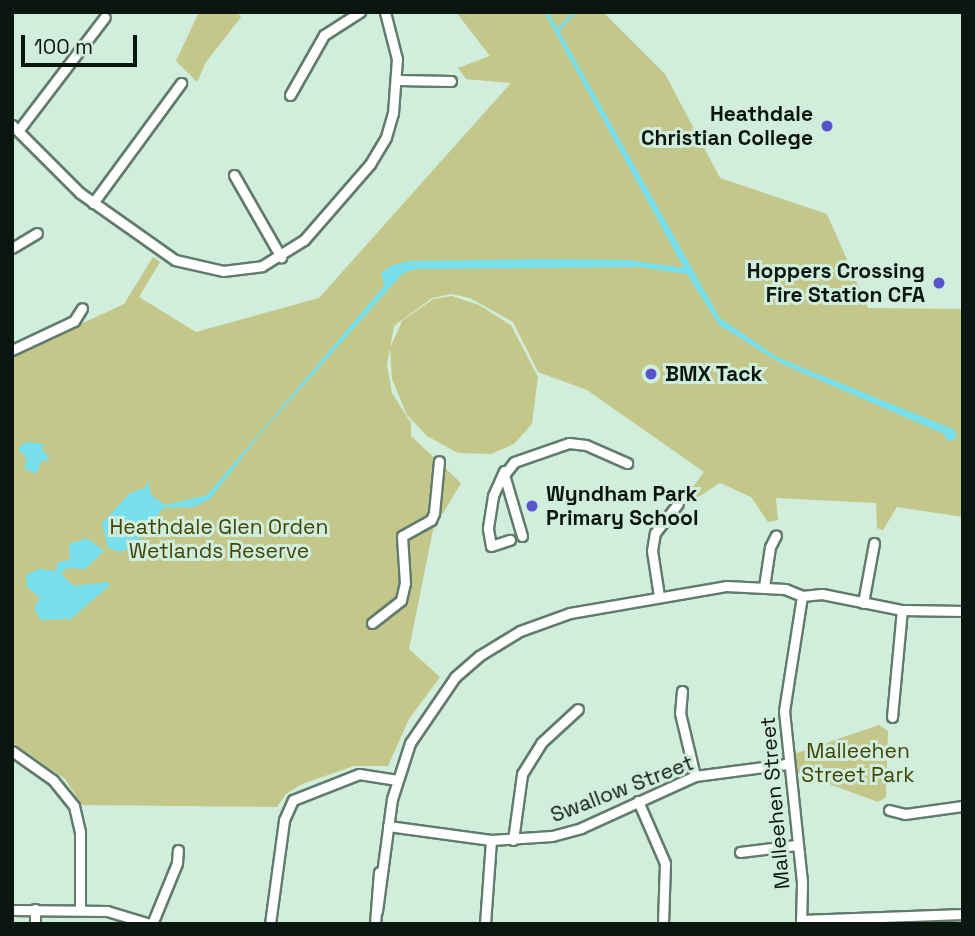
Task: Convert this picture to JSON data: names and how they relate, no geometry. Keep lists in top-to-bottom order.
{
  "streets": {
    "street": ["Swallow Street", "Malleehen Street"]
  },
  "crossings": [
    ["Swallow Street", "Malleehen Street"]
  ],
  "parks": ["Heathdale Glen Orden Wetlands Reserve", "Malleehen Street Park"],
  "places": [
    "Heathdale Christian College",
    "Hoppers Crossing Fire Station CFA",
    "BMX Tack",
    "Wyndham Park Primary School"
  ],
  "scale_bar": "100 m"
}
